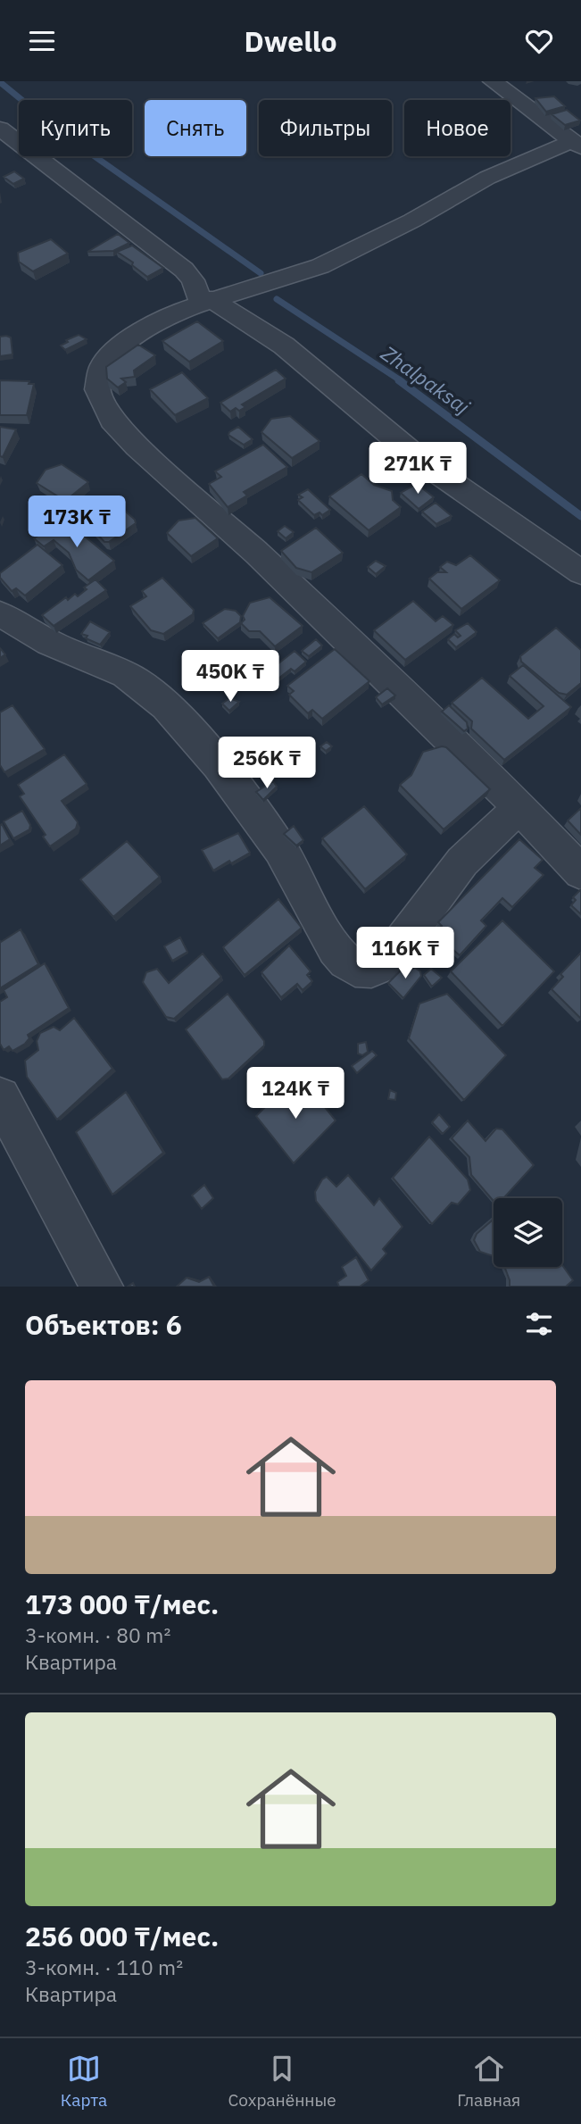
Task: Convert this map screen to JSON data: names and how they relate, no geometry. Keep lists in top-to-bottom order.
{
  "water": ["Zhalpaksaj"],
  "page": {
    "header": "Dwello",
    "chip": [
      "Купить",
      "Снять",
      "Фильтры",
      "Новое"
    ],
    "price": [
      "271K ₸",
      "173K ₸",
      "450K ₸",
      "256K ₸",
      "116K ₸",
      "124K ₸"
    ],
    "heading": "Объектов: 6",
    "list": [
      {
        "name": "173 000 ₸/мес.",
        "note": "3-комн. · 80 m² · Квартира"
      },
      {
        "name": "256 000 ₸/мес.",
        "note": "3-комн. · 110 m² · Квартира"
      }
    ],
    "tabs": ["Карта", "Сохранённые", "Главная"]
  }
}
